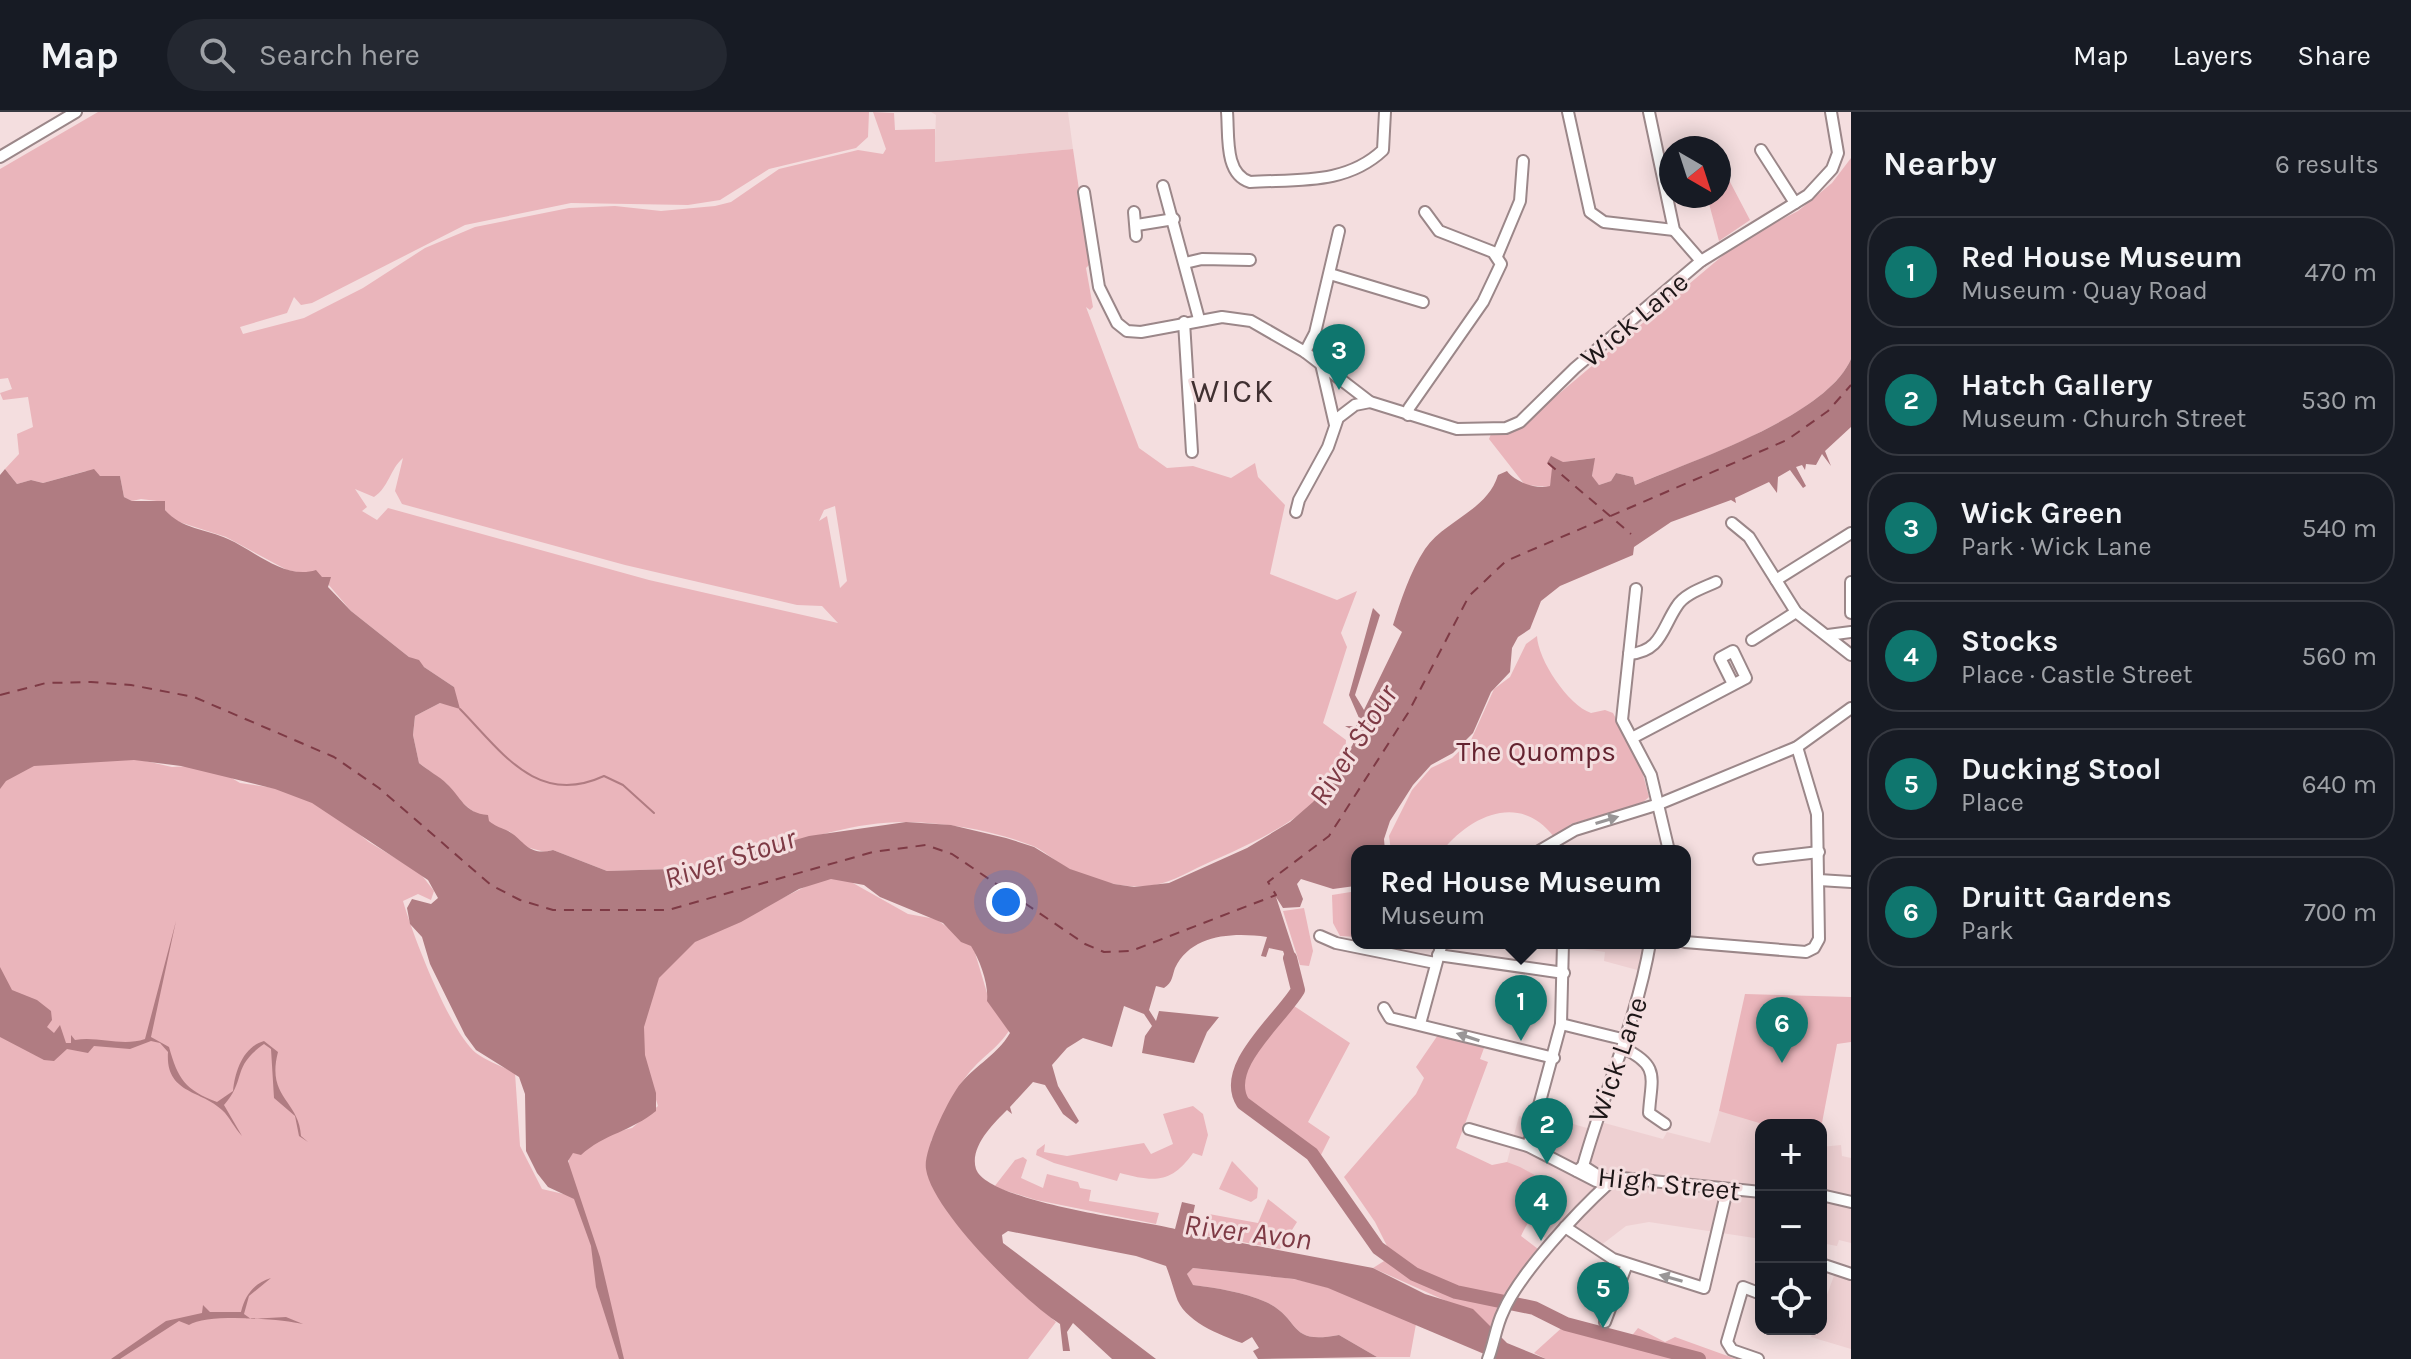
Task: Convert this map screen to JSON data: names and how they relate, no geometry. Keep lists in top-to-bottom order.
{
  "streets": {
    "street": ["Wick Lane", "High Street"]
  },
  "crossings": [
    ["Wick Lane", "High Street"]
  ],
  "districts": ["WICK"],
  "water": ["River Stour", "River Avon"],
  "parks": ["The Quomps"],
  "north": "bottom right",
  "page": {
    "header": "Map",
    "search": "Search here",
    "nav": ["Map", "Layers", "Share"],
    "heading": ["Nearby", "6 results"],
    "list": [
      {
        "mark": "1",
        "name": "Red House Museum",
        "note": "Museum · Quay Road",
        "value": "470 m"
      },
      {
        "mark": "2",
        "name": "Hatch Gallery",
        "note": "Museum · Church Street",
        "value": "530 m"
      },
      {
        "mark": "3",
        "name": "Wick Green",
        "note": "Park · Wick Lane",
        "value": "540 m"
      },
      {
        "mark": "4",
        "name": "Stocks",
        "note": "Place · Castle Street",
        "value": "560 m"
      },
      {
        "mark": "5",
        "name": "Ducking Stool",
        "note": "Place",
        "value": "640 m"
      },
      {
        "mark": "6",
        "name": "Druitt Gardens",
        "note": "Park",
        "value": "700 m"
      }
    ],
    "pins": [
      "3",
      "1",
      "6",
      "2",
      "4",
      "5"
    ],
    "popup": ["Red House Museum", "Museum"],
    "map_buttons": ["+", "−"]
  }
}
